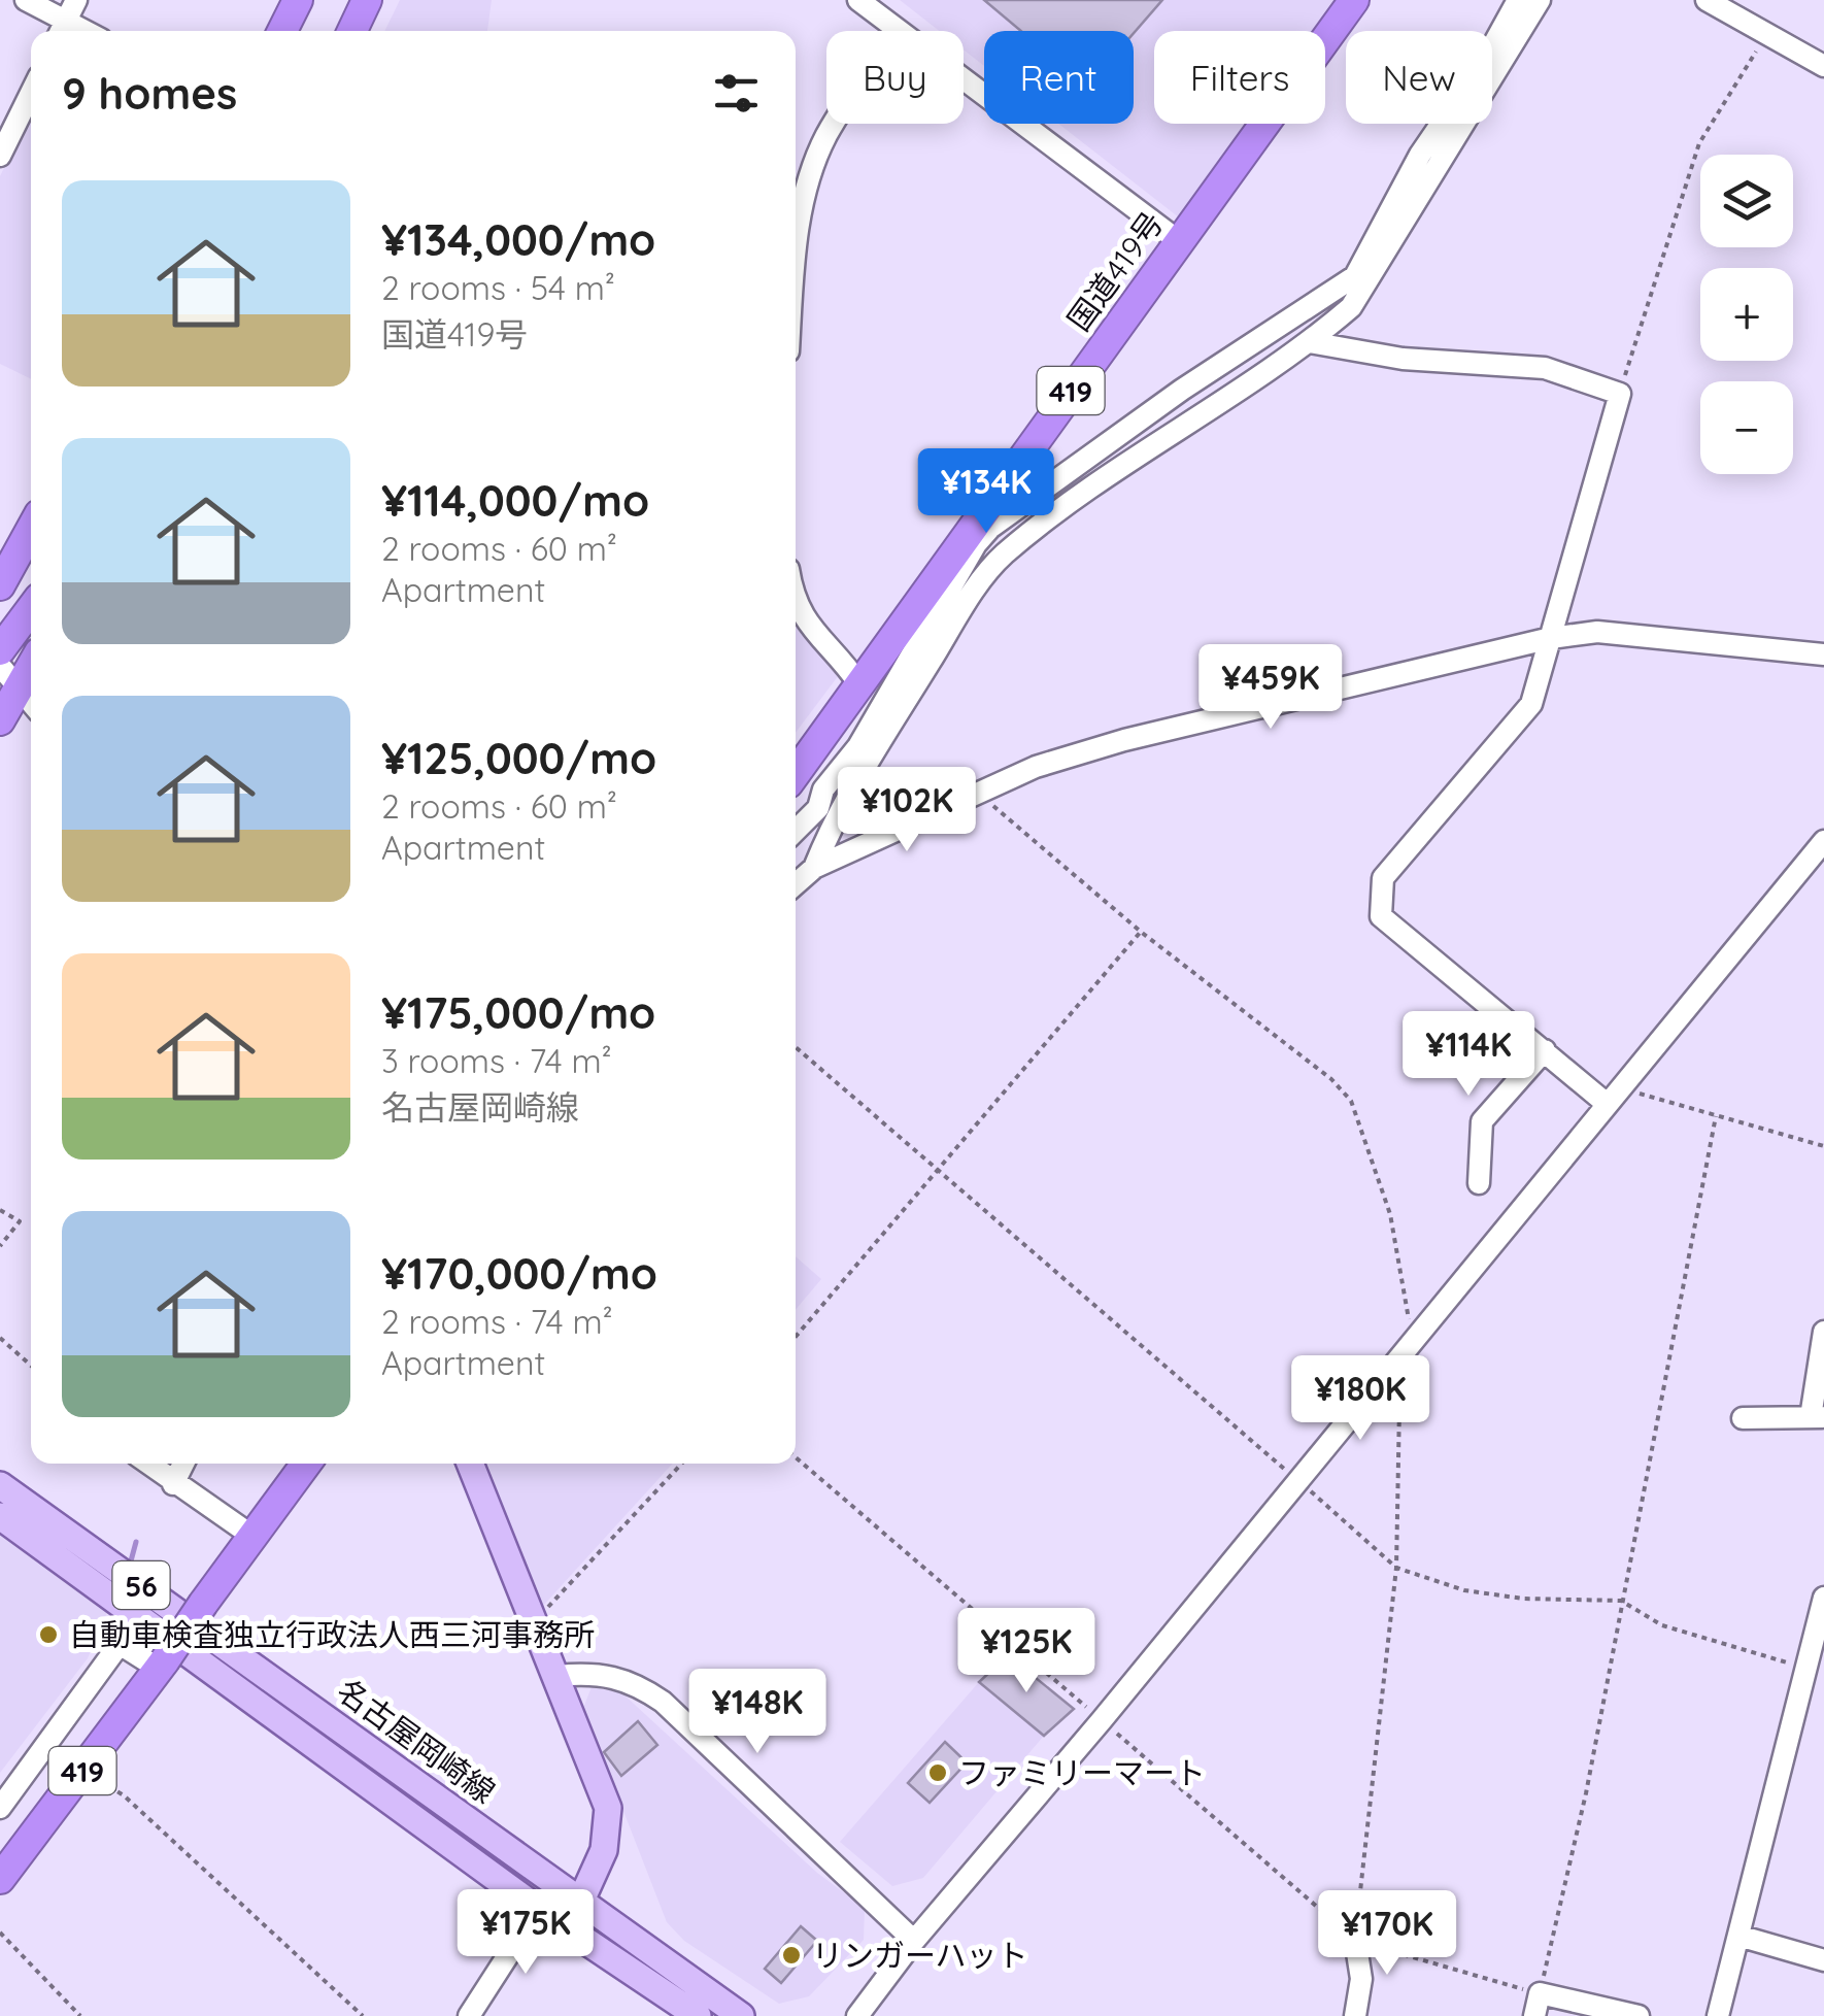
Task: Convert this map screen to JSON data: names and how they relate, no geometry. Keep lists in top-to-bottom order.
{
  "streets": {
    "highway": ["国道419号", "419"],
    "main road": ["56", "名古屋岡崎線"]
  },
  "places": ["自動車検査独立行政法人西三河事務所", "ファミリーマート", "リンガーハット"],
  "page": {
    "chip": [
      "Buy",
      "Rent",
      "Filters",
      "New"
    ],
    "heading": "9 homes",
    "map_buttons": ["+", "−"],
    "list": [
      {
        "name": "¥134,000/mo",
        "note": "2 rooms · 54 m² · 国道419号"
      },
      {
        "name": "¥114,000/mo",
        "note": "2 rooms · 60 m² · Apartment"
      },
      {
        "name": "¥125,000/mo",
        "note": "2 rooms · 60 m² · Apartment"
      },
      {
        "name": "¥175,000/mo",
        "note": "3 rooms · 74 m² · 名古屋岡崎線"
      },
      {
        "name": "¥170,000/mo",
        "note": "2 rooms · 74 m² · Apartment"
      }
    ],
    "price": [
      "¥134K",
      "¥459K",
      "¥102K",
      "¥114K",
      "¥180K",
      "¥125K",
      "¥148K",
      "¥175K",
      "¥170K"
    ]
  }
}
